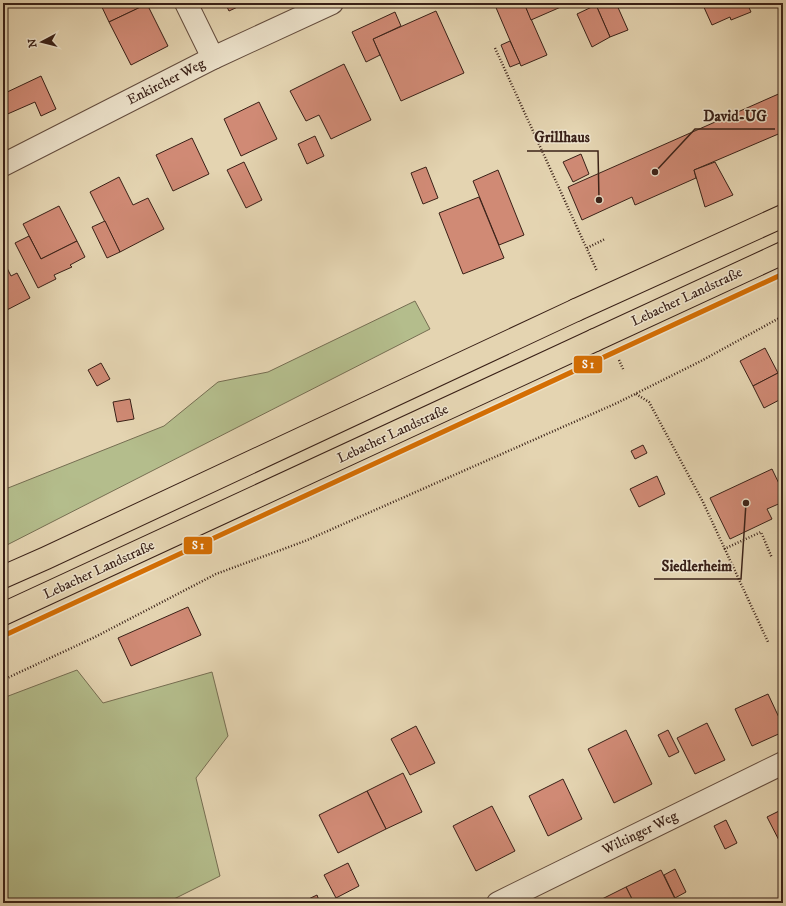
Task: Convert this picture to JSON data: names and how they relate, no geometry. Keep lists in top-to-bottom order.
{
  "streets": {
    "main road": ["Lebacher Landstraße"],
    "street": ["Enkircher Weg", "Wiltinger Weg"]
  },
  "places": ["David-UG", "Grillhaus", "Siedlerheim"],
  "north": "left"
}
